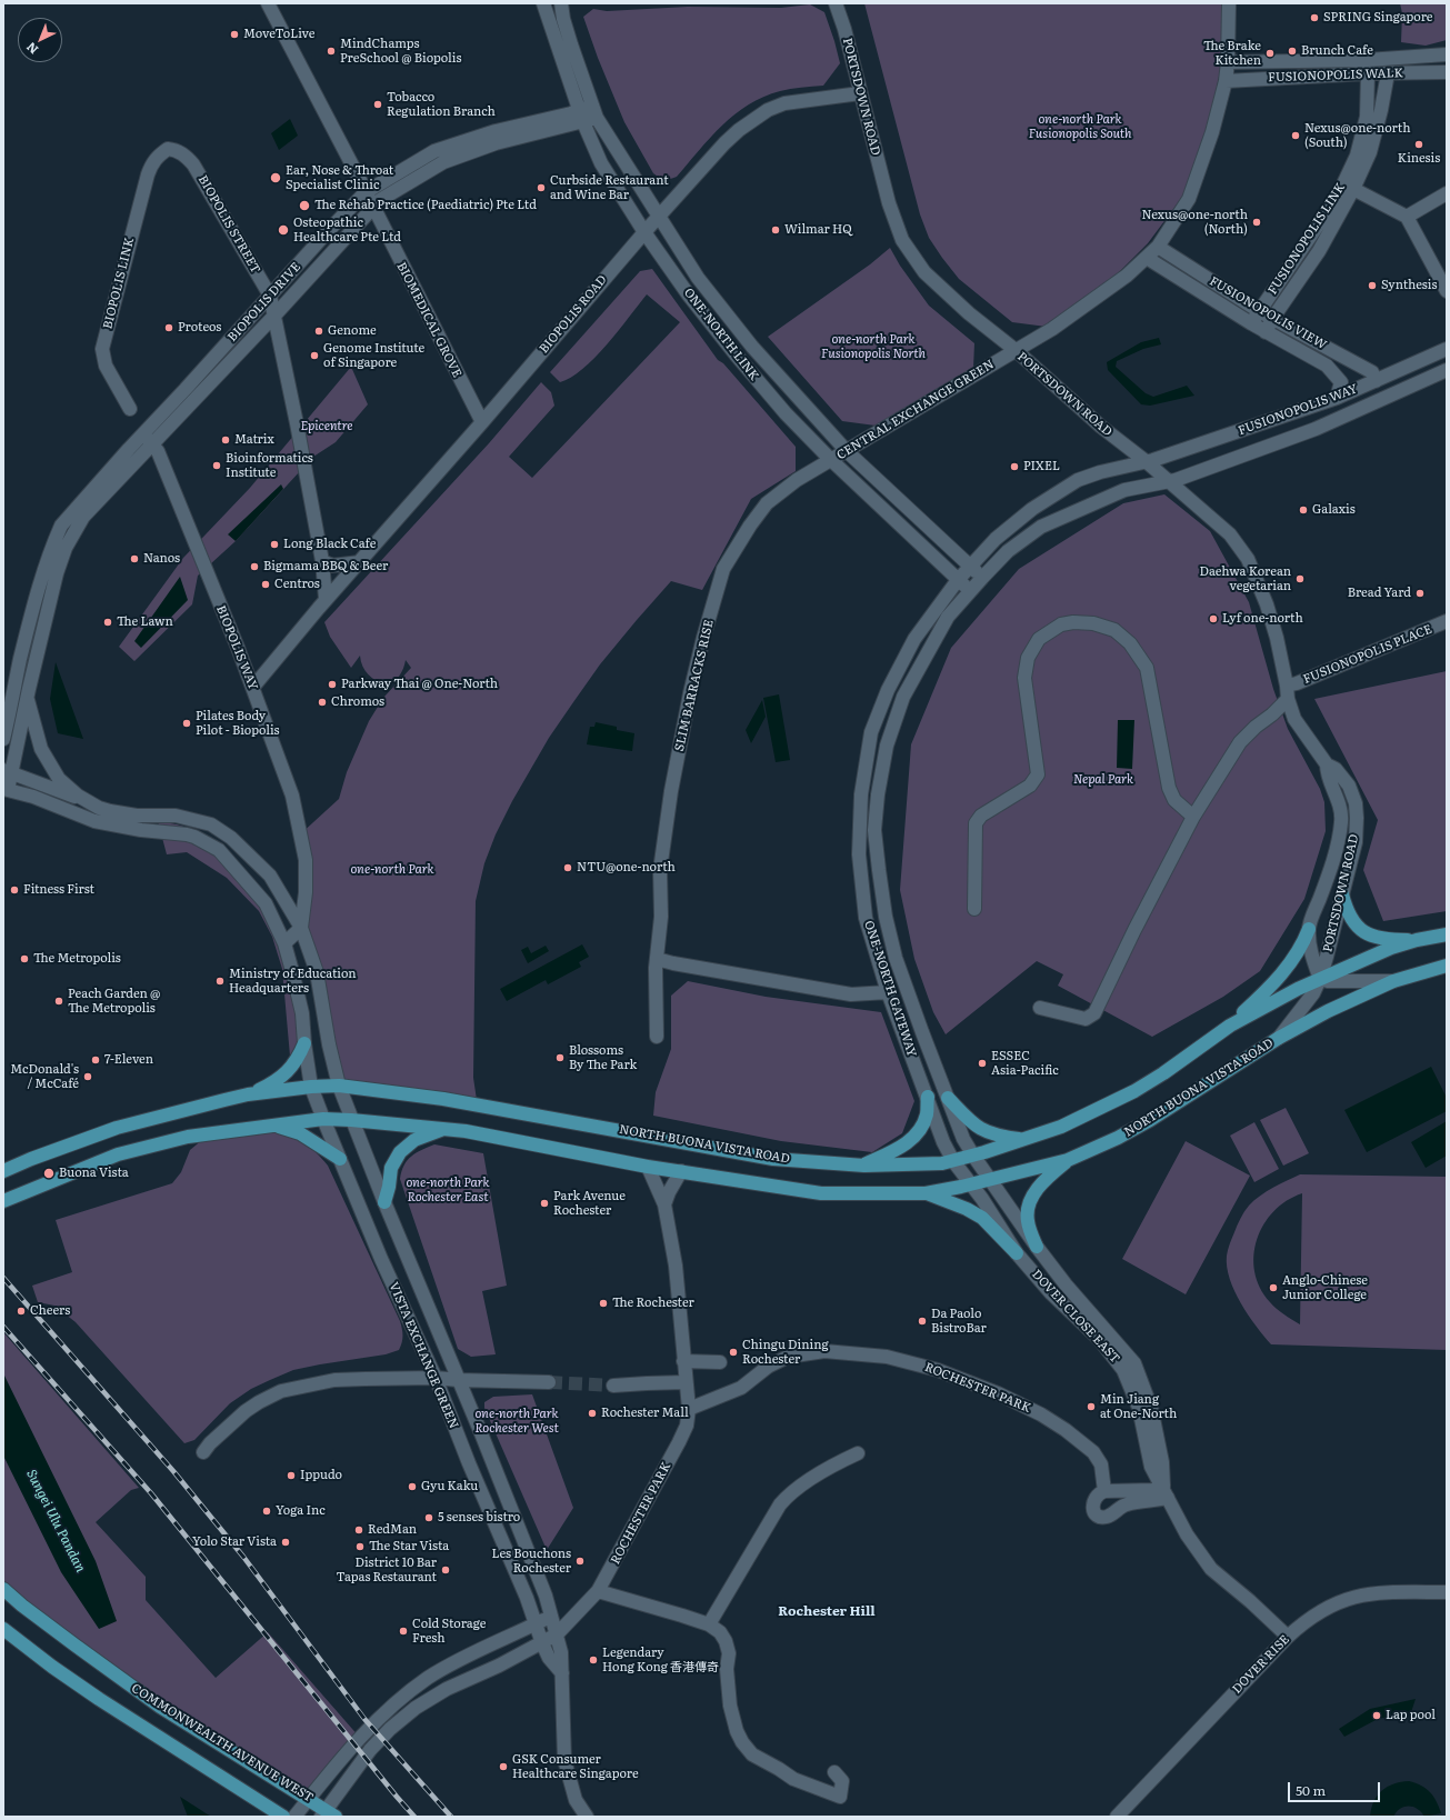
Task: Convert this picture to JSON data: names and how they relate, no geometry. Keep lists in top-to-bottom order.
{
  "streets": {
    "main road": ["NORTH BUONA VISTA ROAD", "COMMONWEALTH AVENUE WEST"],
    "street": [
      "FUSIONOPOLIS WALK",
      "PORTSDOWN ROAD",
      "BIOPOLIS STREET",
      "FUSIONOPOLIS LINK",
      "BIOPOLIS LINK",
      "BIOPOLIS DRIVE",
      "FUSIONOPOLIS VIEW",
      "BIOPOLIS ROAD",
      "BIOMEDICAL GROVE",
      "ONE-NORTH LINK",
      "CENTRAL EXCHANGE GREEN",
      "FUSIONOPOLIS WAY",
      "BIOPOLIS WAY",
      "FUSIONOPOLIS PLACE",
      "SLIM BARRACKS RISE",
      "ONE-NORTH GATEWAY",
      "DOVER CLOSE EAST",
      "VISTA EXCHANGE GREEN",
      "ROCHESTER PARK",
      "DOVER RISE"
    ]
  },
  "crossings": [
    ["FUSIONOPOLIS WALK", "FUSIONOPOLIS LINK"],
    ["FUSIONOPOLIS WALK", "CENTRAL EXCHANGE GREEN"],
    ["PORTSDOWN ROAD", "BIOPOLIS ROAD"],
    ["PORTSDOWN ROAD", "CENTRAL EXCHANGE GREEN"],
    ["PORTSDOWN ROAD", "FUSIONOPOLIS WAY"],
    ["PORTSDOWN ROAD", "FUSIONOPOLIS PLACE"],
    ["PORTSDOWN ROAD", "ONE-NORTH GATEWAY"],
    ["PORTSDOWN ROAD", "NORTH BUONA VISTA ROAD"],
    ["BIOPOLIS STREET", "BIOPOLIS LINK"],
    ["BIOPOLIS STREET", "BIOPOLIS DRIVE"],
    ["BIOPOLIS STREET", "BIOPOLIS ROAD"],
    ["FUSIONOPOLIS LINK", "FUSIONOPOLIS VIEW"],
    ["BIOPOLIS DRIVE", "BIOMEDICAL GROVE"],
    ["BIOPOLIS DRIVE", "ONE-NORTH LINK"],
    ["BIOPOLIS DRIVE", "BIOPOLIS WAY"],
    ["FUSIONOPOLIS VIEW", "CENTRAL EXCHANGE GREEN"],
    ["FUSIONOPOLIS VIEW", "FUSIONOPOLIS WAY"],
    ["BIOPOLIS ROAD", "BIOMEDICAL GROVE"],
    ["BIOPOLIS ROAD", "ONE-NORTH LINK"],
    ["ONE-NORTH LINK", "CENTRAL EXCHANGE GREEN"],
    ["ONE-NORTH LINK", "SLIM BARRACKS RISE"],
    ["ONE-NORTH LINK", "ONE-NORTH GATEWAY"],
    ["CENTRAL EXCHANGE GREEN", "SLIM BARRACKS RISE"],
    ["FUSIONOPOLIS WAY", "ONE-NORTH GATEWAY"],
    ["BIOPOLIS WAY", "VISTA EXCHANGE GREEN"],
    ["ONE-NORTH GATEWAY", "NORTH BUONA VISTA ROAD"],
    ["ONE-NORTH GATEWAY", "DOVER CLOSE EAST"],
    ["NORTH BUONA VISTA ROAD", "DOVER CLOSE EAST"],
    ["NORTH BUONA VISTA ROAD", "VISTA EXCHANGE GREEN"],
    ["NORTH BUONA VISTA ROAD", "ROCHESTER PARK"],
    ["DOVER CLOSE EAST", "DOVER RISE"],
    ["VISTA EXCHANGE GREEN", "ROCHESTER PARK"]
  ],
  "districts": ["Rochester Hill"],
  "water": ["Sungei Ulu Pandan"],
  "parks": [
    "one-north Park Fusionopolis South",
    "one-north Park Fusionopolis North",
    "Epicentre",
    "Nepal Park",
    "one-north Park",
    "one-north Park Rochester East",
    "one-north Park Rochester West"
  ],
  "places": [
    "SPRING Singapore",
    "MoveToLive",
    "MindChamps PreSchool @ Biopolis",
    "Brunch Cafe",
    "The Brake Kitchen",
    "Tobacco Regulation Branch",
    "Nexus@one-north (South)",
    "Kinesis",
    "Ear, Nose & Throat Specialist Clinic",
    "Curbside Restaurant and Wine Bar",
    "The Rehab Practice (Paediatric) Pte Ltd",
    "Nexus@one-north (North)",
    "Osteopathic Healthcare Pte Ltd",
    "Wilmar HQ",
    "Synthesis",
    "Proteos",
    "Genome",
    "Genome Institute of Singapore",
    "Matrix",
    "Bioinformatics Institute",
    "PIXEL",
    "Galaxis",
    "Long Black Cafe",
    "Nanos",
    "Bigmama BBQ & Beer",
    "Daehwa Korean vegetarian",
    "Centros",
    "Bread Yard",
    "Lyf one-north",
    "The Lawn",
    "Parkway Thai @ One-North",
    "Chromos",
    "Pilates Body Pilot - Biopolis",
    "NTU@one-north",
    "Fitness First",
    "The Metropolis",
    "Ministry of Education Headquarters",
    "Peach Garden @ The Metropolis",
    "Blossoms By The Park",
    "7-Eleven",
    "ESSEC Asia-Pacific",
    "McDonald's / McCafé",
    "Buona Vista",
    "Park Avenue Rochester",
    "Anglo-Chinese Junior College",
    "The Rochester",
    "Cheers",
    "Da Paolo BistroBar",
    "Chingu Dining Rochester",
    "Min Jiang at One-North",
    "Rochester Mall",
    "Ippudo",
    "Gyu Kaku",
    "Yoga Inc",
    "5 senses bistro",
    "RedMan",
    "Yolo Star Vista",
    "The Star Vista",
    "Les Bouchons Rochester",
    "District 10 Bar Tapas Restaurant",
    "Cold Storage Fresh",
    "Legendary Hong Kong 香港傳奇",
    "Lap pool",
    "GSK Consumer Healthcare Singapore"
  ],
  "scale_bar": "50 m",
  "north": "bottom left"
}
